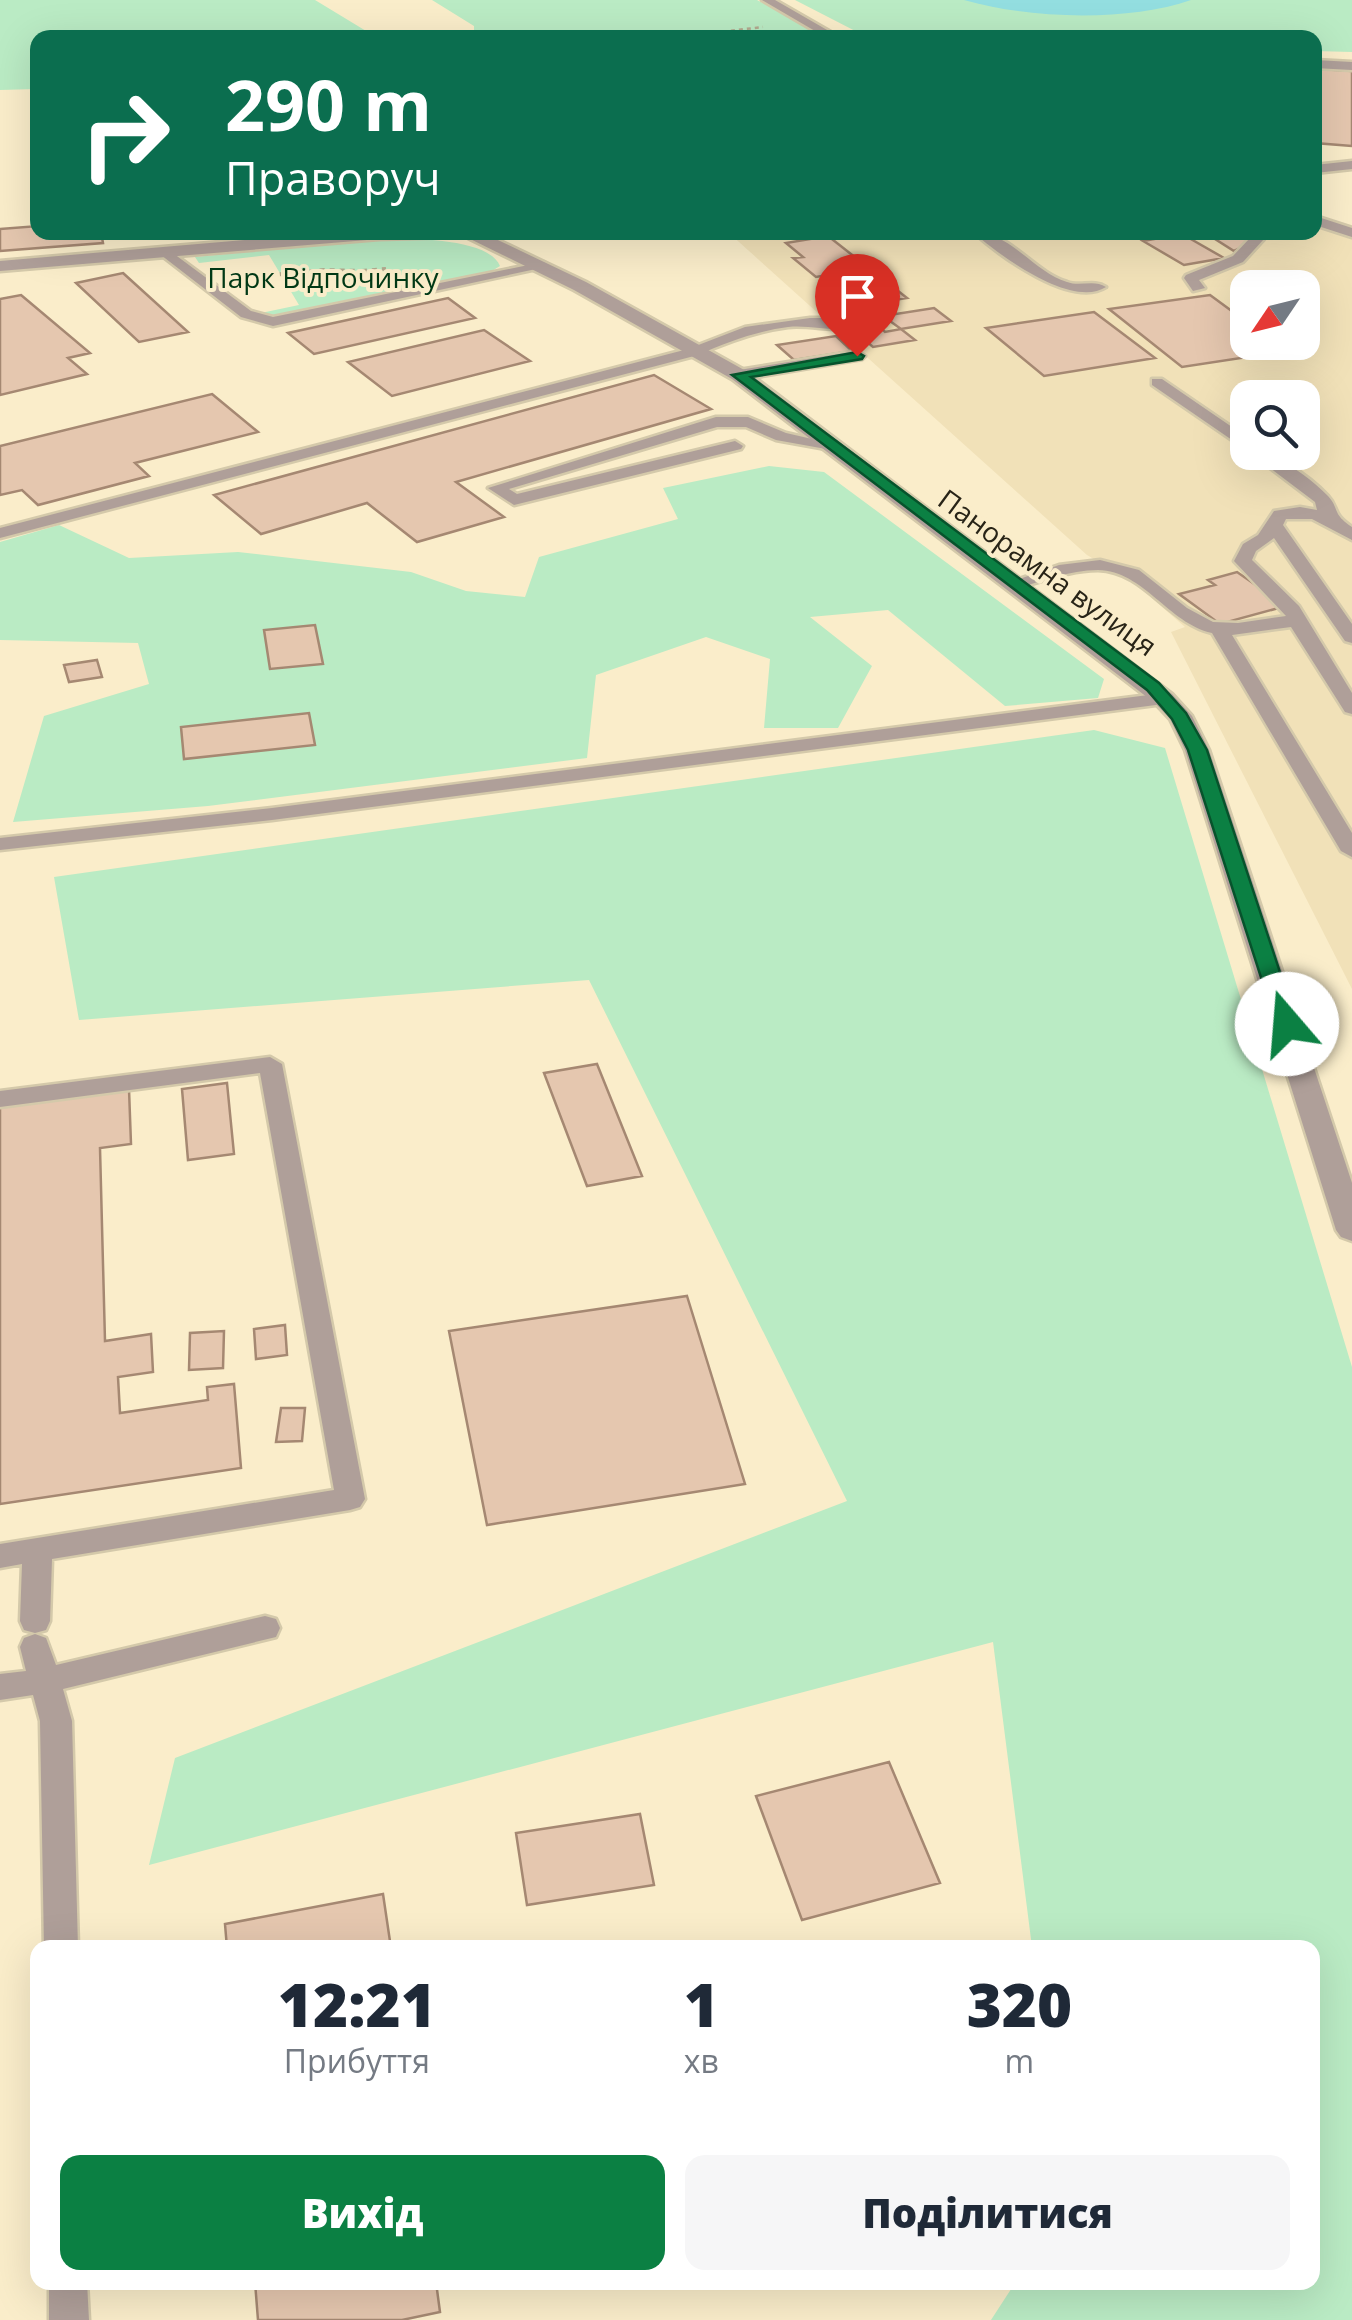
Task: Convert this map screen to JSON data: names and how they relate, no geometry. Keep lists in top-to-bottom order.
{
  "streets": {
    "street": ["Панорамна вулиця"]
  },
  "parks": ["Парк Відпочинку"],
  "north": "bottom left",
  "page": {
    "turn": ["290 m", "Праворуч"],
    "eta": [
      "12:21",
      "Прибуття",
      "1",
      "хв",
      "320",
      "m"
    ],
    "buttons": ["Вихід", "Поділитися"]
  }
}
